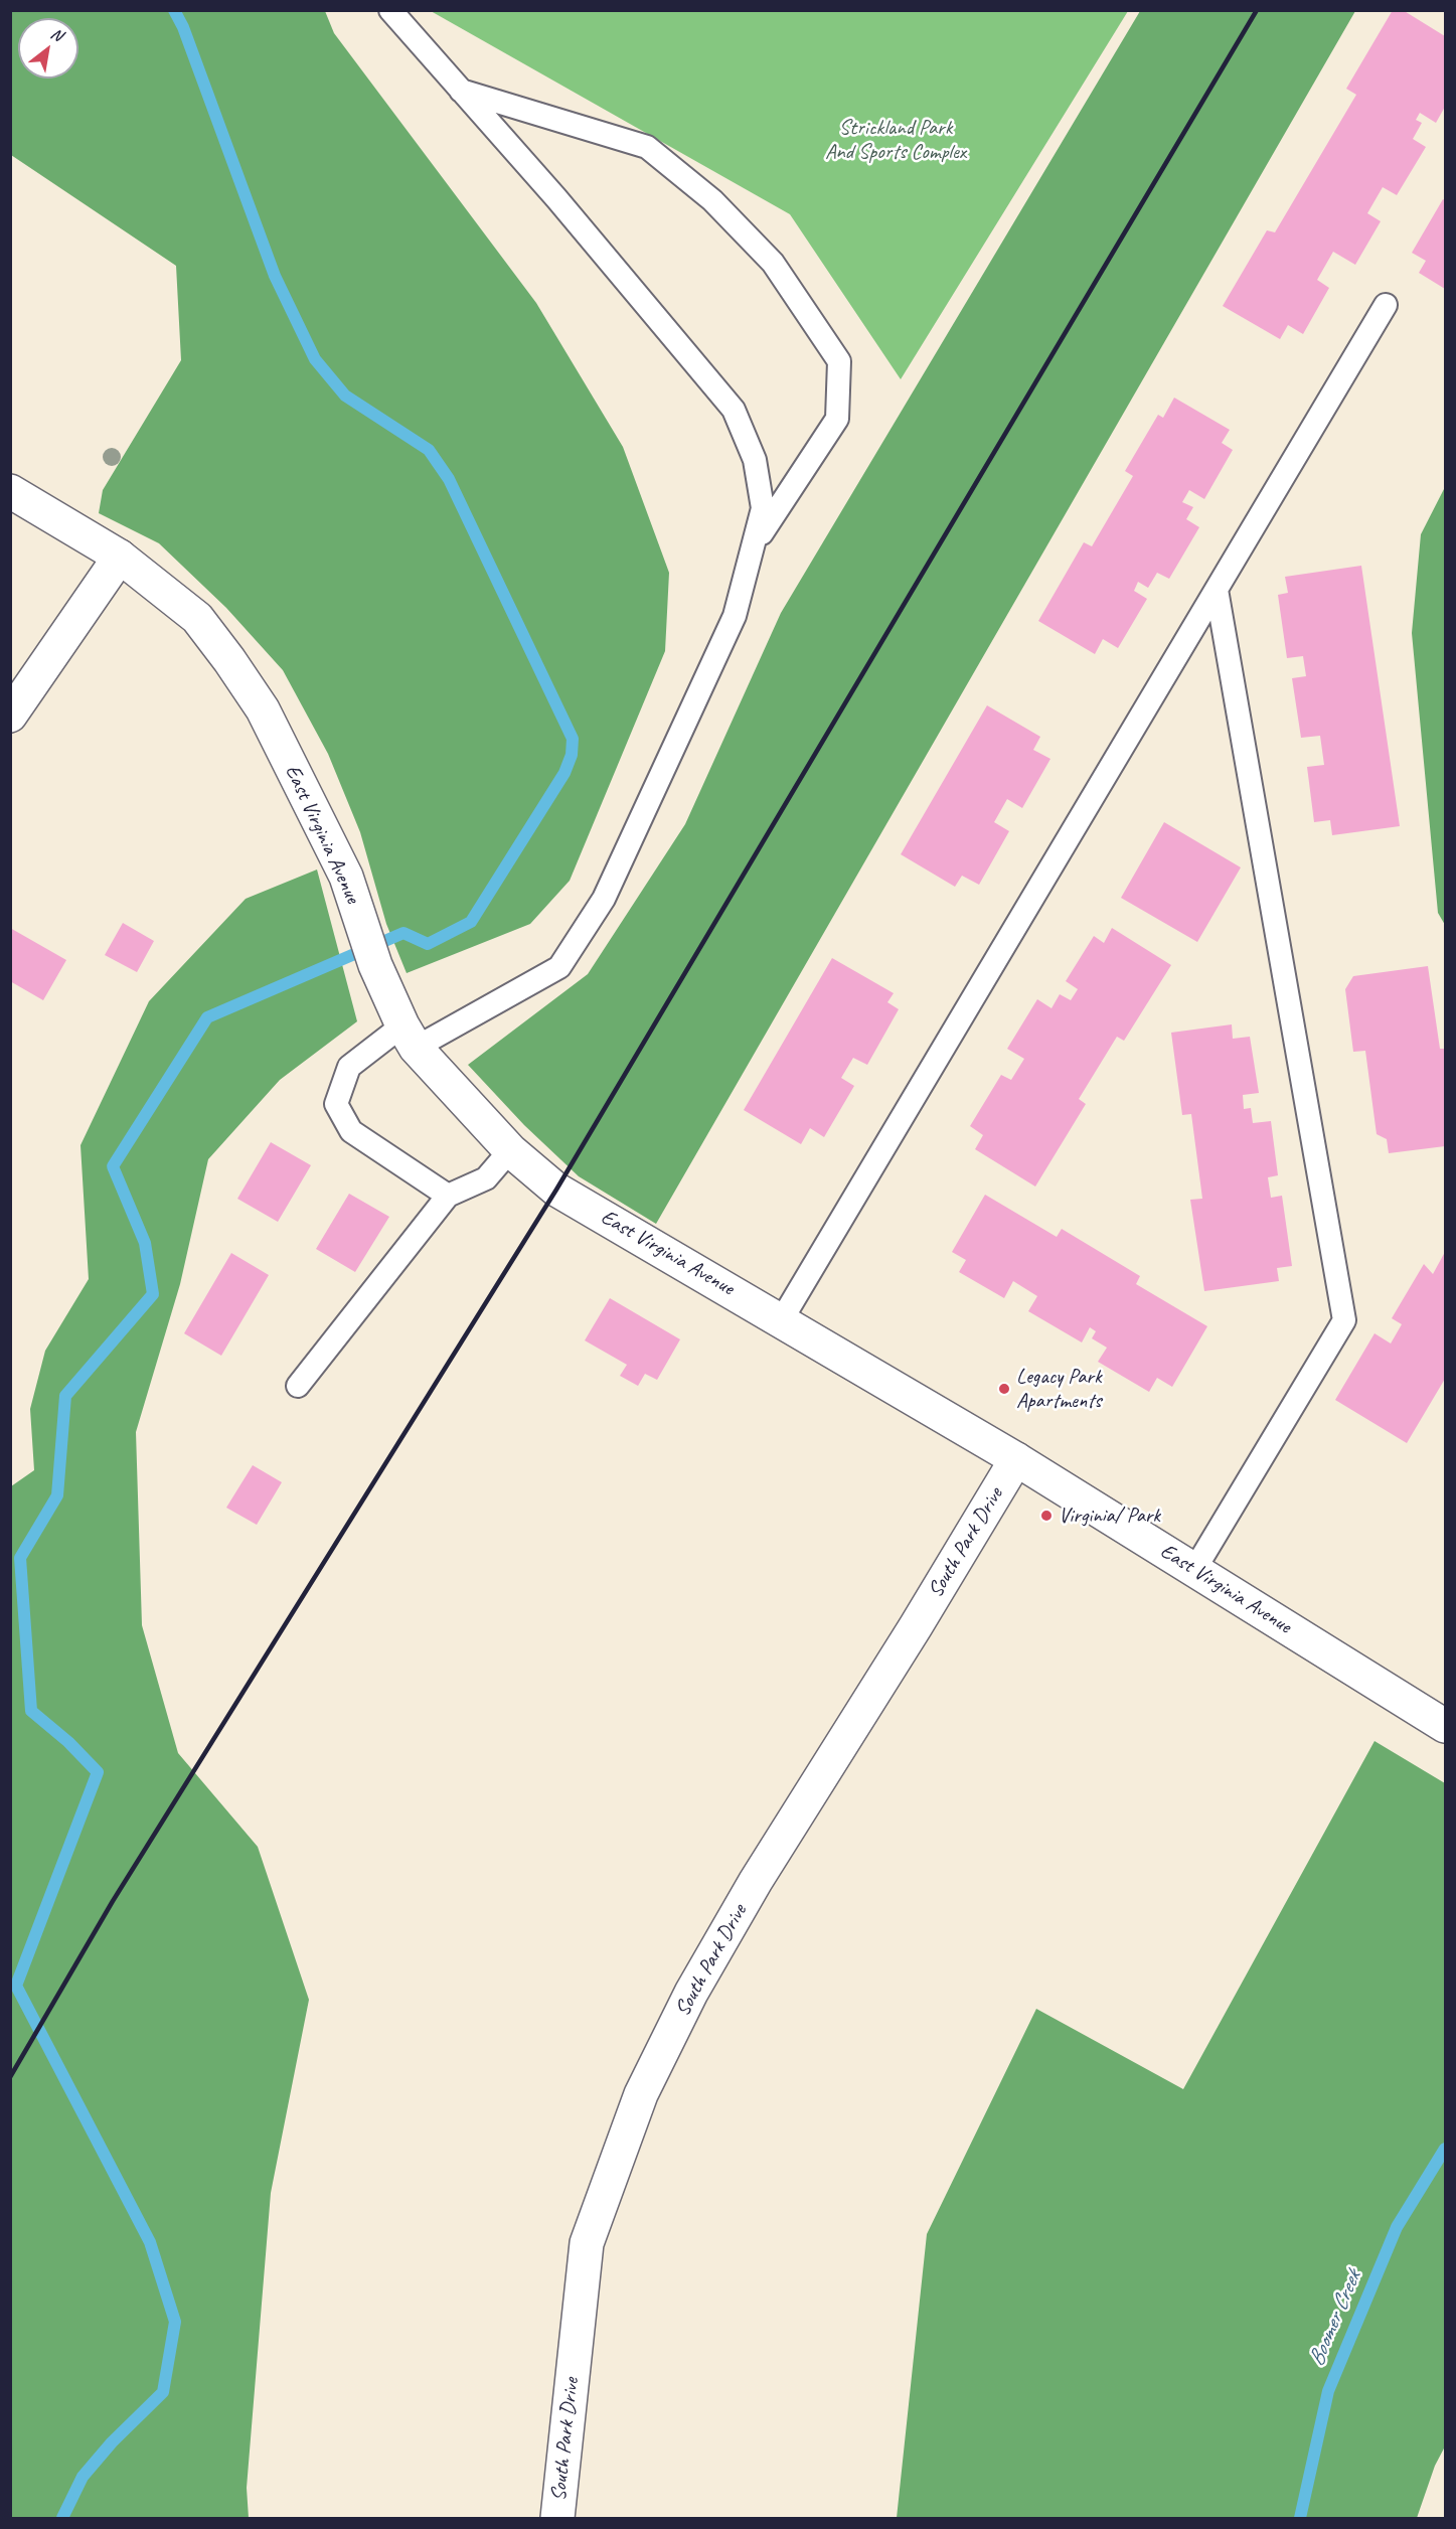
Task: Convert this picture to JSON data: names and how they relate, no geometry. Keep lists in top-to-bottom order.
{
  "streets": {
    "street": ["East Virginia Avenue", "South Park Drive"]
  },
  "crossings": [
    ["East Virginia Avenue", "South Park Drive"]
  ],
  "water": ["Boomer Creek"],
  "parks": ["Strickland Park And Sports Complex"],
  "places": ["Legacy Park Apartments", "Virginia/ Park"],
  "north": "top right"
}
